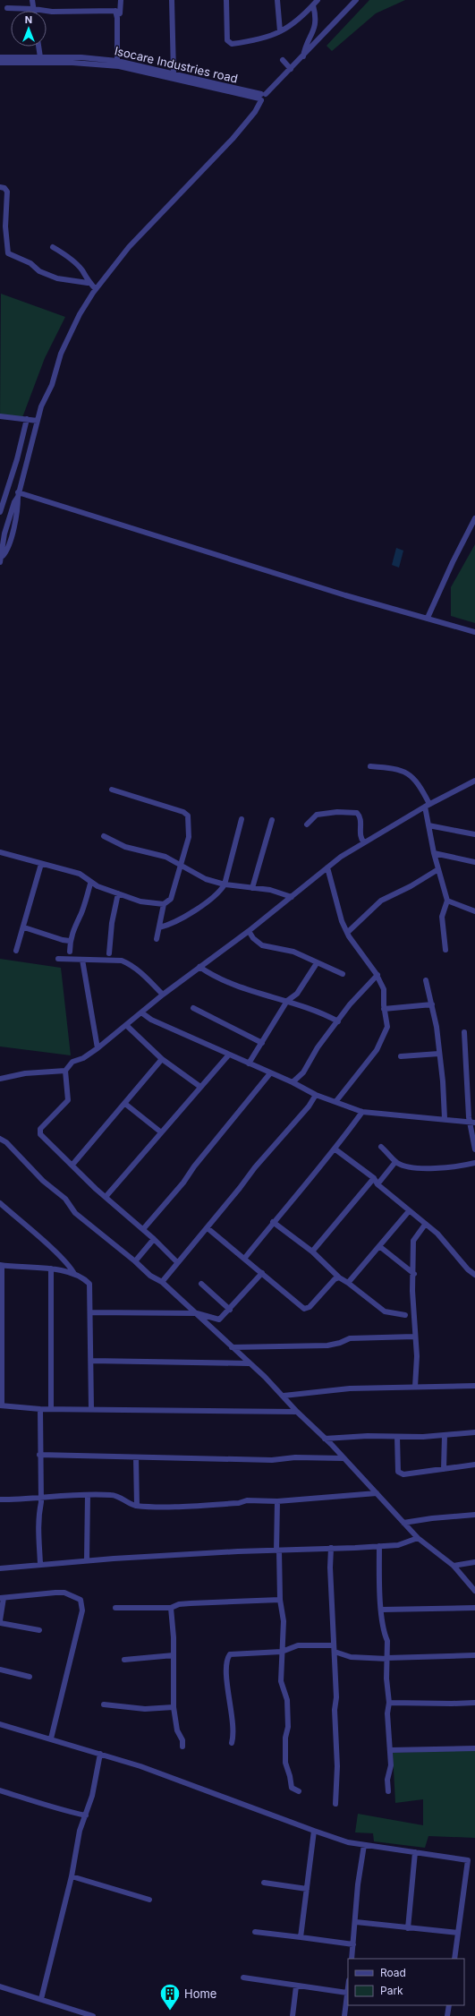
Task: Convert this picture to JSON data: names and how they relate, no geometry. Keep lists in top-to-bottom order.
{
  "streets": {
    "street": ["Isocare Industries road"]
  },
  "places": {
    "building": ["Home"]
  },
  "legend": ["Road", "Park"],
  "north": "top"
}
